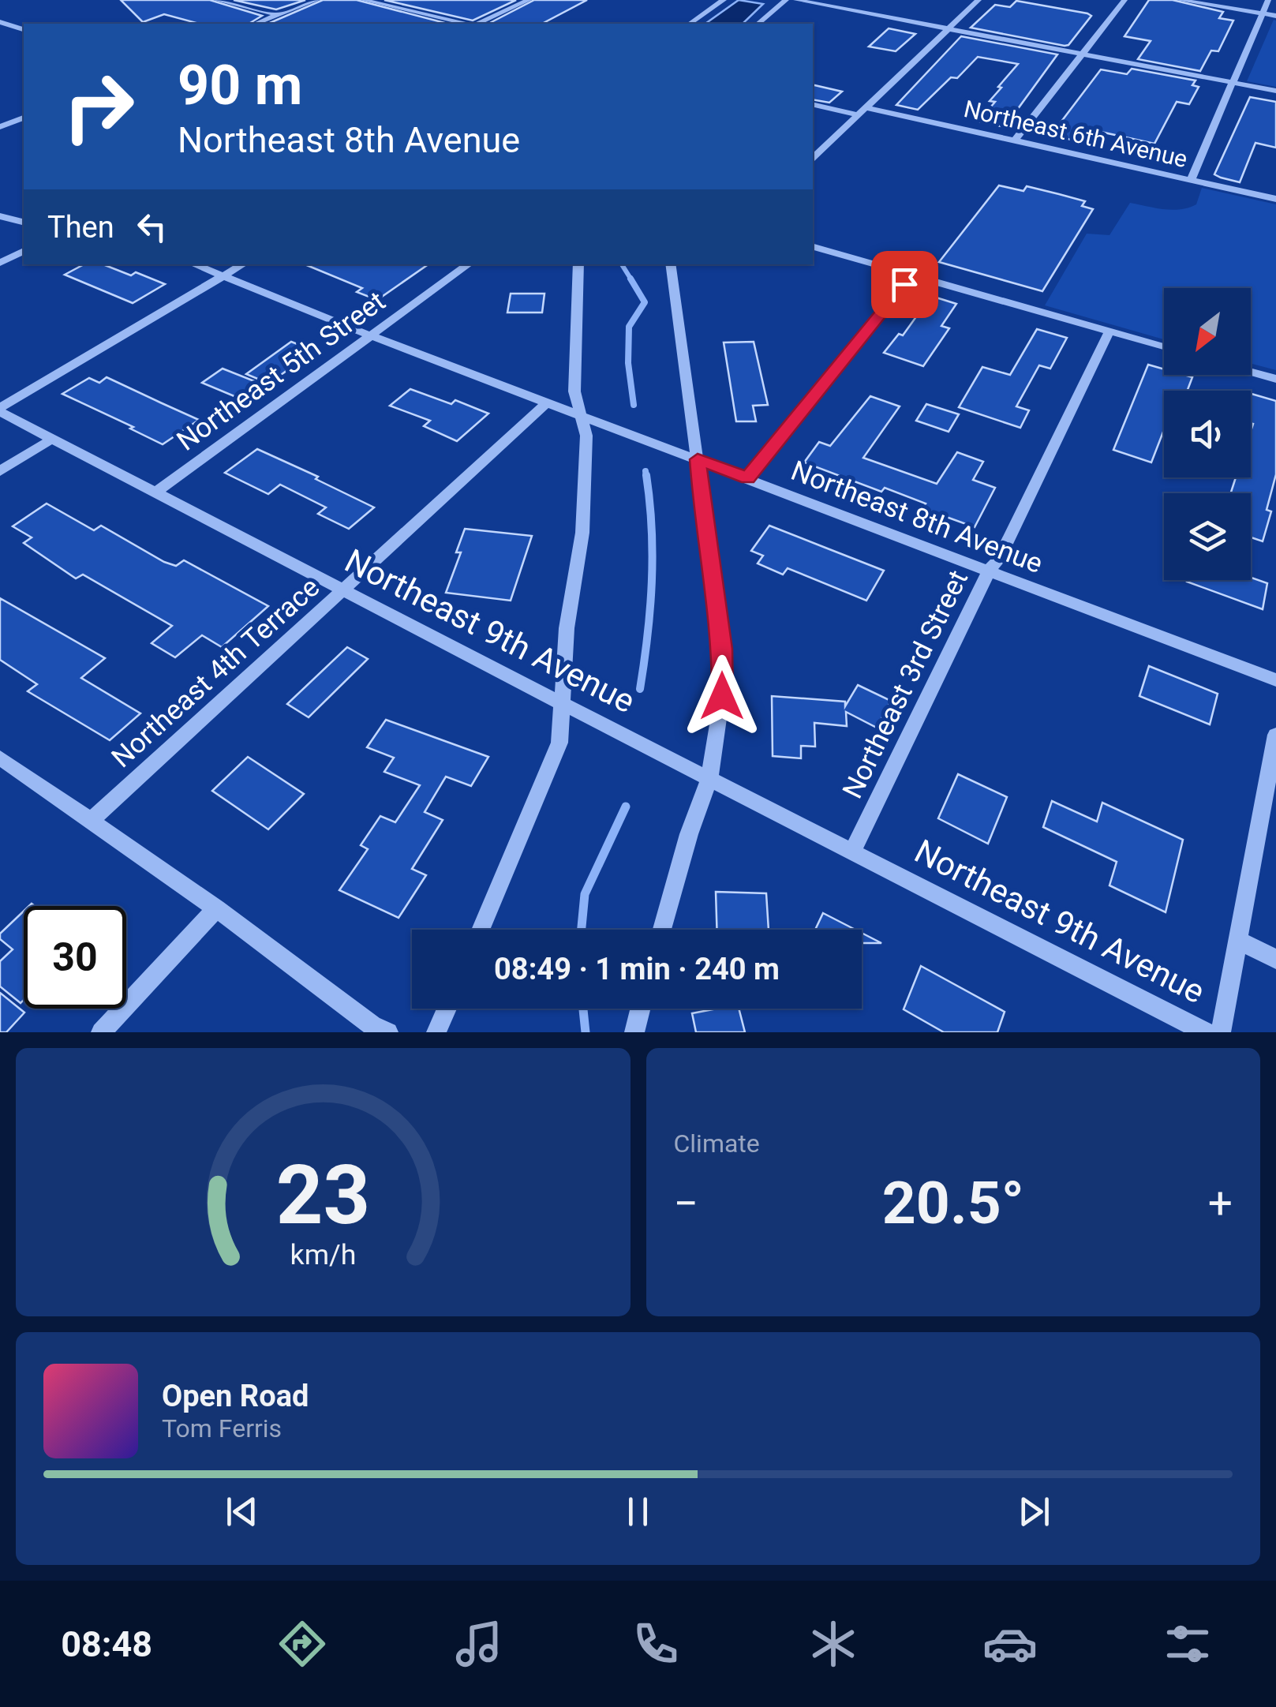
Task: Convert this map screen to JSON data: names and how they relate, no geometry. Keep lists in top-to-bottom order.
{
  "streets": {
    "street": [
      "Northeast 6th Avenue",
      "Northeast 5th Street",
      "Northeast 8th Avenue",
      "Northeast 9th Avenue",
      "Northeast 4th Terrace",
      "Northeast 3rd Street"
    ]
  },
  "crossings": [
    ["Northeast 5th Street", "Northeast 8th Avenue"],
    ["Northeast 5th Street", "Northeast 9th Avenue"],
    ["Northeast 8th Avenue", "Northeast 4th Terrace"],
    ["Northeast 8th Avenue", "Northeast 3rd Street"],
    ["Northeast 9th Avenue", "Northeast 4th Terrace"],
    ["Northeast 9th Avenue", "Northeast 3rd Street"]
  ],
  "north": "bottom left",
  "page": {
    "turn": ["90 m", "Northeast 8th Avenue"],
    "then": "Then",
    "limit": "30",
    "trip": "08:49 · 1 min · 240 m",
    "tile": "Climate",
    "heat": ["−", "20.5°", "+"],
    "song": ["Open Road", "Tom Ferris"],
    "tabs": "08:48",
    "gauge": ["23", "km/h"]
  }
}
